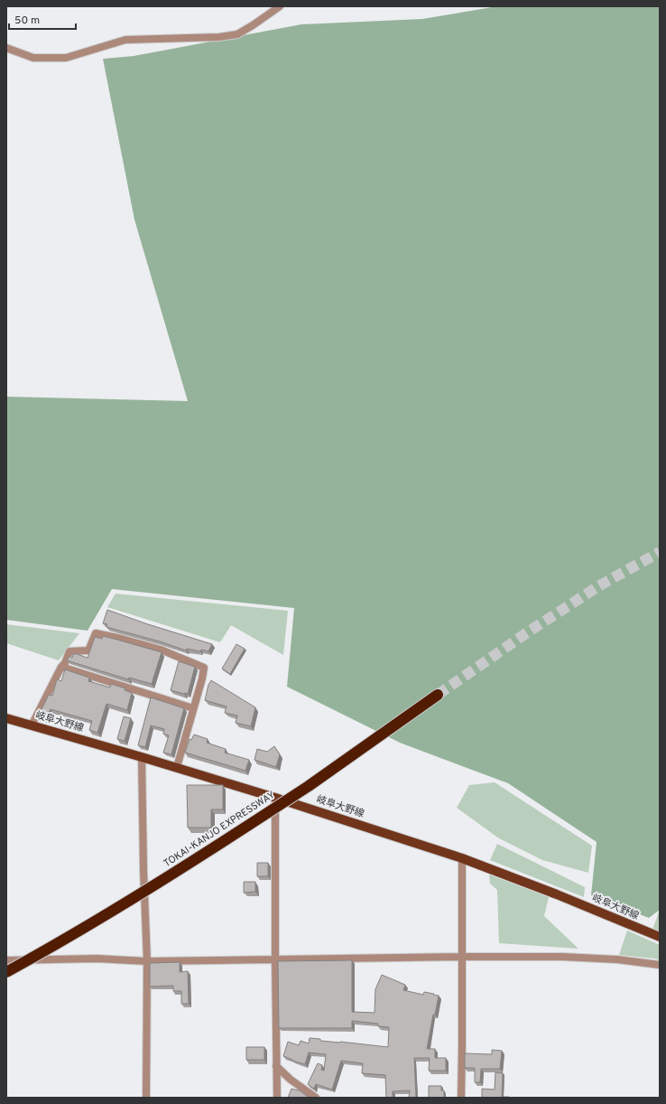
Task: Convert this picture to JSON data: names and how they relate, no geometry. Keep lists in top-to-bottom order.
{
  "streets": {
    "highway": ["TOKAI-KANJO EXPRESSWAY"],
    "main road": ["岐阜大野線"]
  },
  "scale_bar": "50 m"
}
